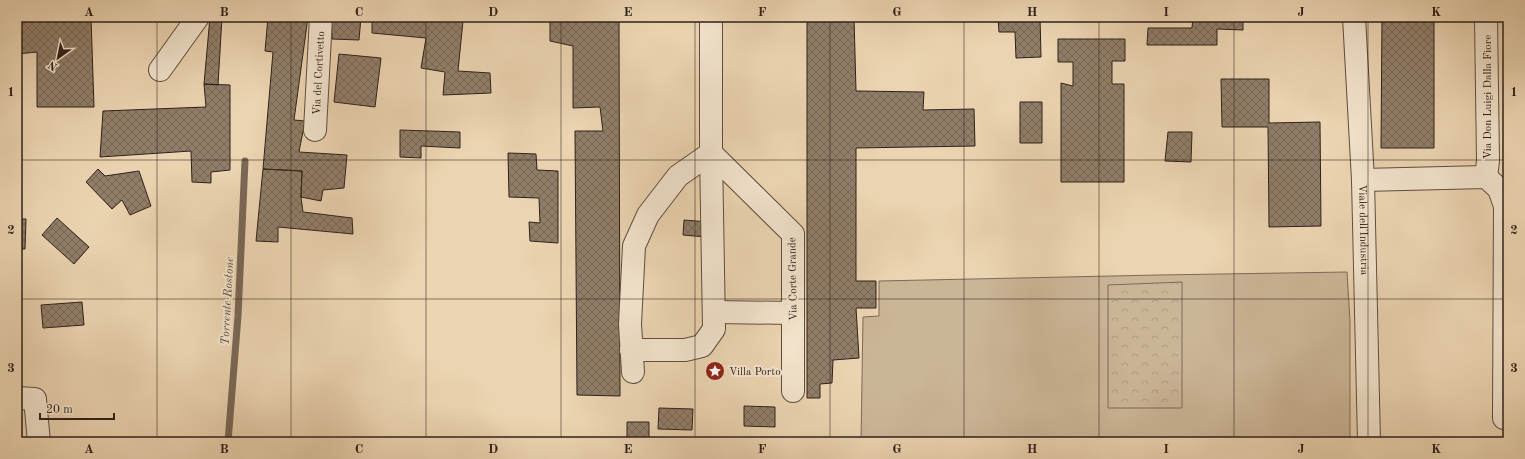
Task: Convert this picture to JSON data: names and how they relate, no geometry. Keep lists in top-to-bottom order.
{
  "streets": {
    "street": [
      "Via del Cortivetto",
      "Via Don Luigi Dalla Fiore",
      "Viale dell'Industria",
      "Via Corte Grande"
    ]
  },
  "water": ["Torrente Rostone"],
  "places": {
    "place": ["Villa Porto"]
  },
  "scale_bar": "20 m",
  "north": "bottom left",
  "grid": {
    "columns": [
      "A",
      "B",
      "C",
      "D",
      "E",
      "F",
      "G",
      "H",
      "I",
      "J",
      "K"
    ],
    "rows": ["1", "2", "3"]
  }
}
